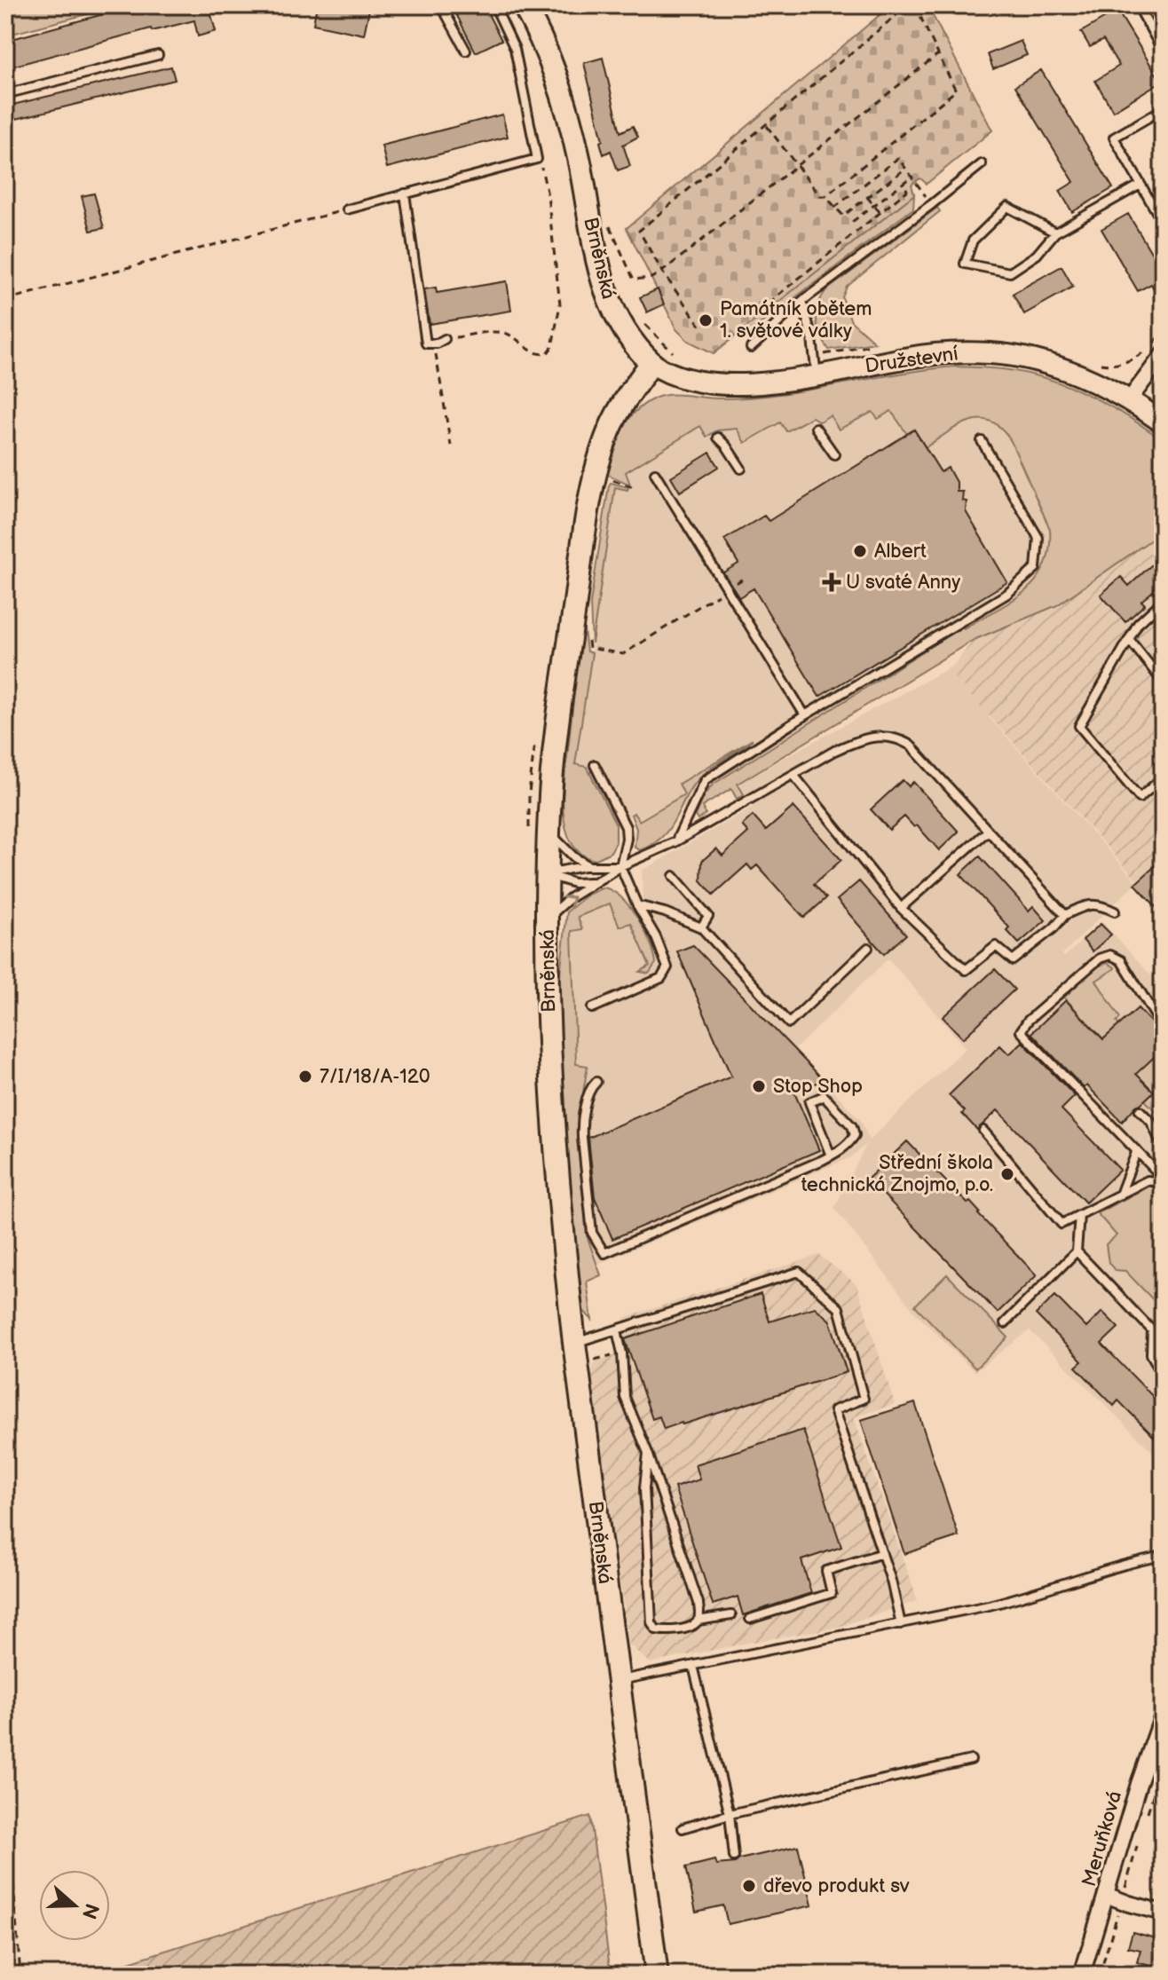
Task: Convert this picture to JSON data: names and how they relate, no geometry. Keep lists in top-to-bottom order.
{
  "streets": {
    "main road": ["Brněnská", "Družstevní"],
    "street": ["Meruňková"]
  },
  "crossings": [
    ["Brněnská", "Družstevní"]
  ],
  "places": {
    "other": [
      "Památník obětem 1. světové války",
      "Albert",
      "7/I/18/A-120",
      "Stop Shop",
      "Střední škola technická Znojmo, p.o.",
      "dřevo produkt sv"
    ],
    "health": ["U svaté Anny"]
  },
  "north": "right"
}
